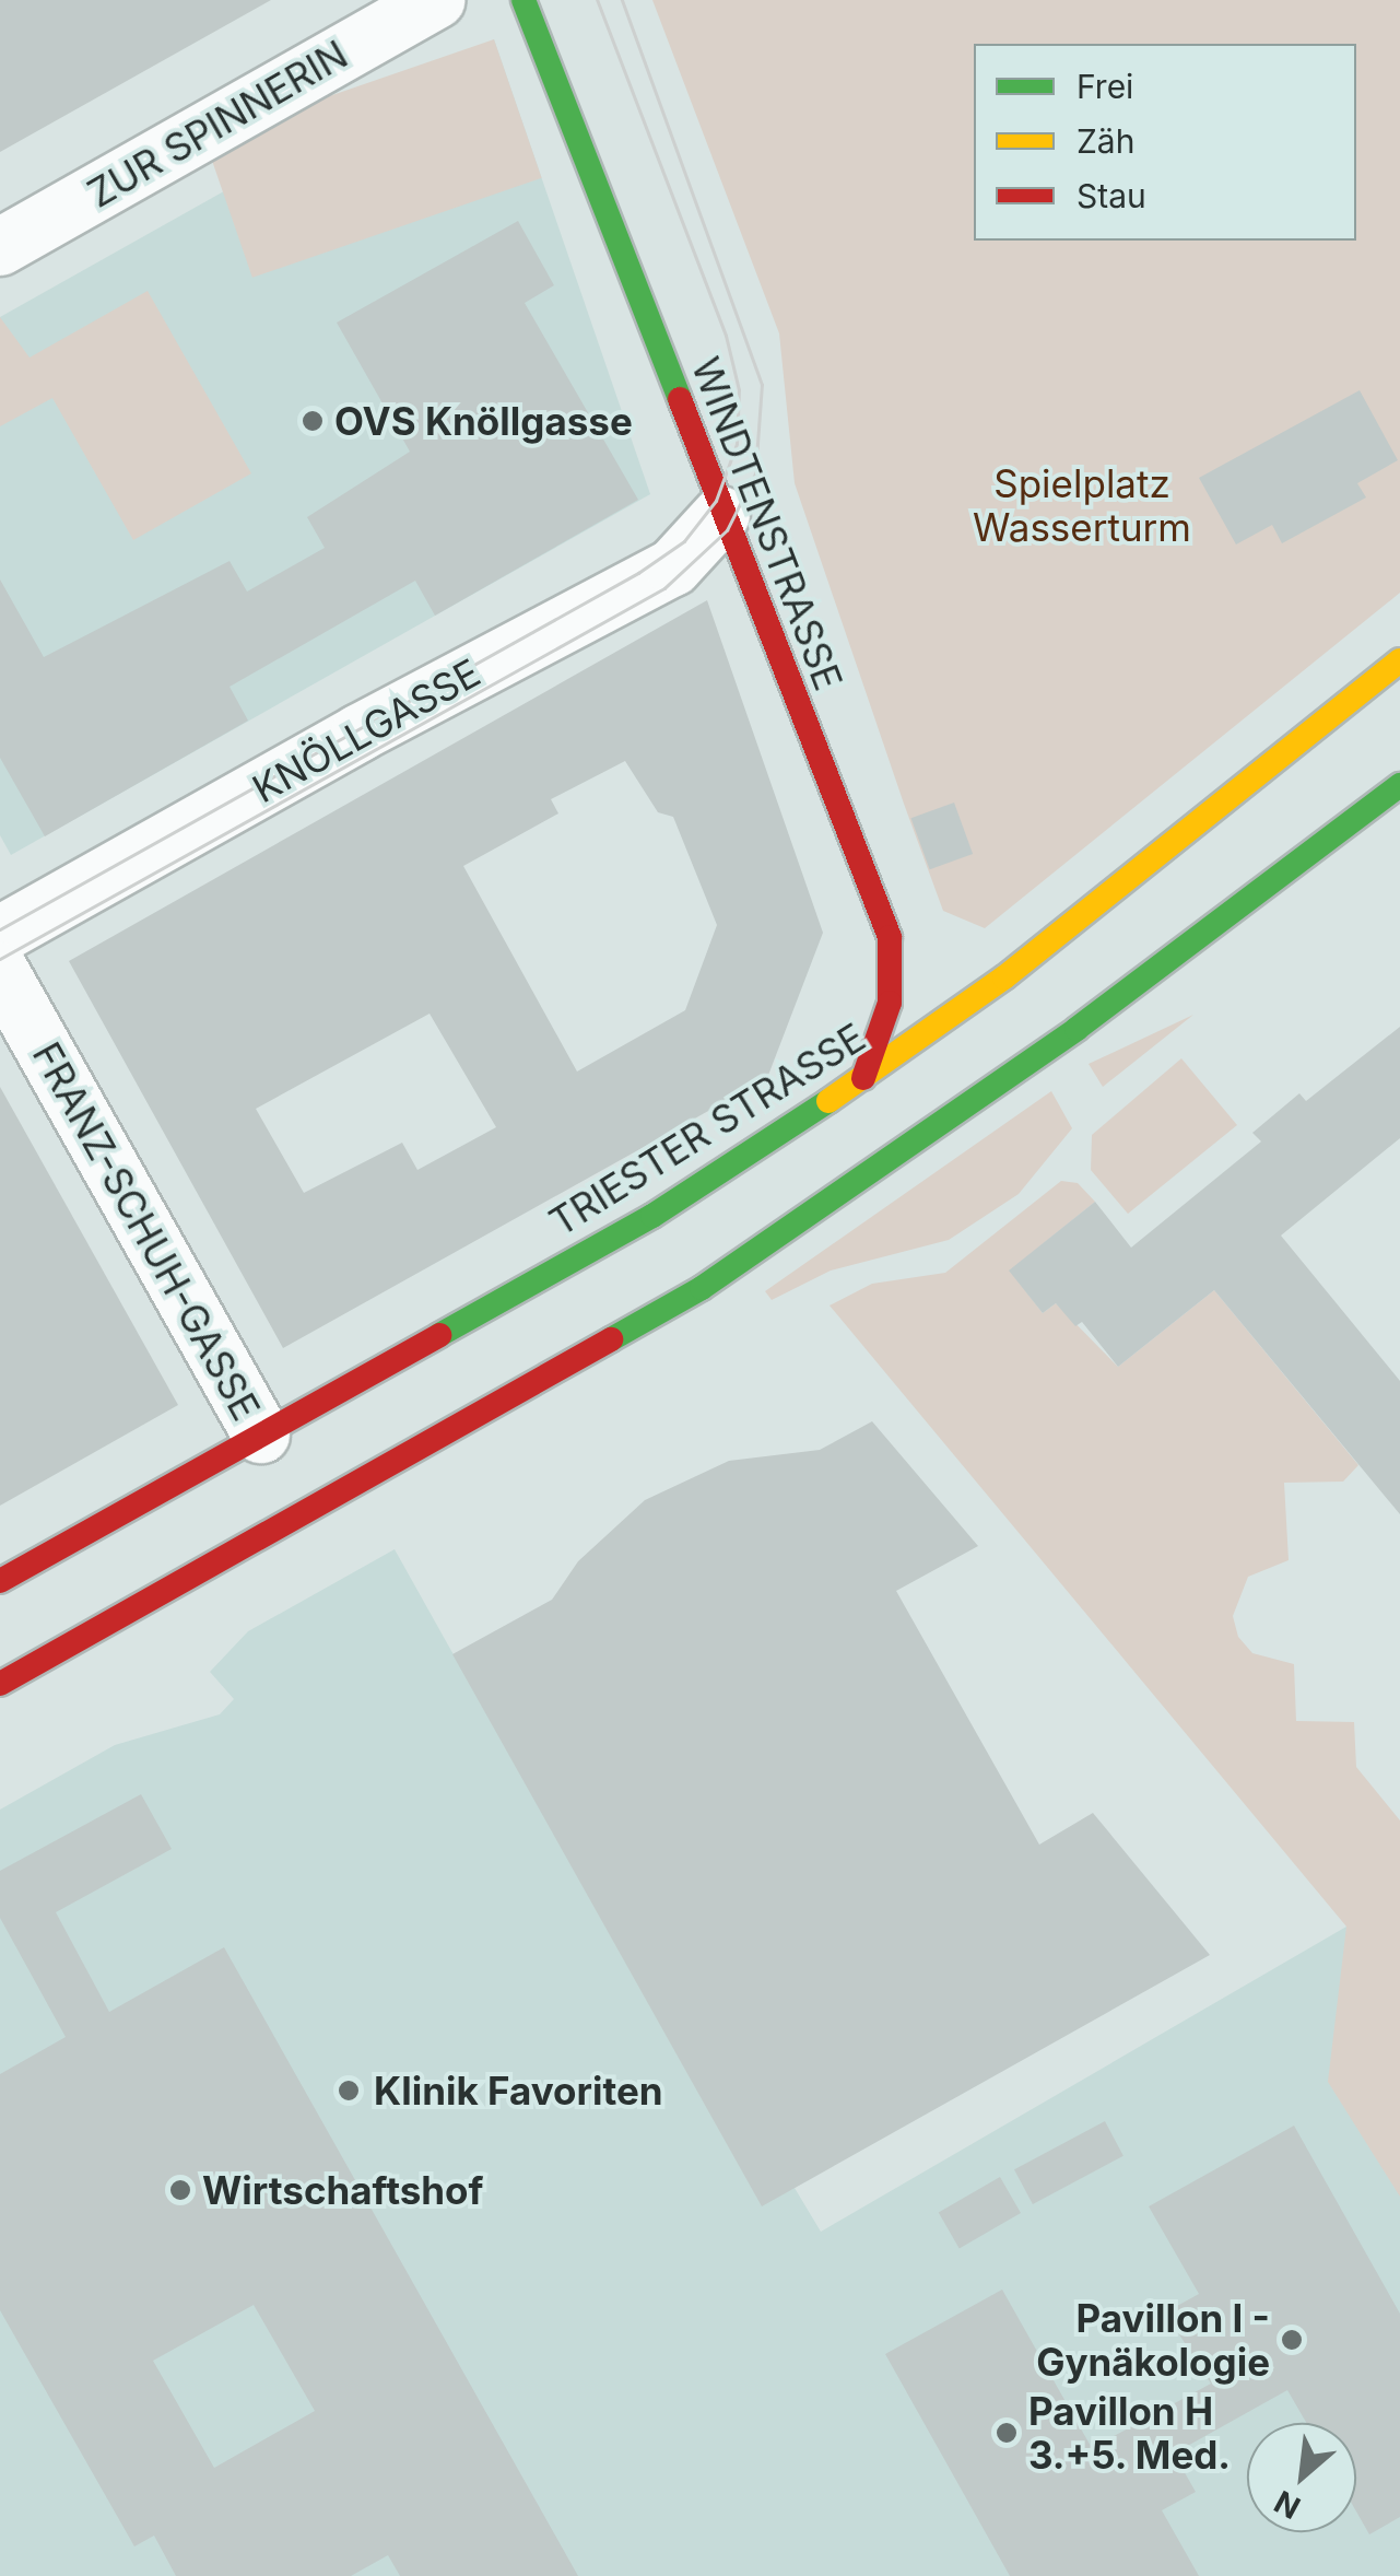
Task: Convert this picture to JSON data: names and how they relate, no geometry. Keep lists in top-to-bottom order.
{
  "streets": {
    "main road": ["WINDTENSTRASSE", "TRIESTER STRASSE"],
    "street": ["ZUR SPINNERIN", "KNÖLLGASSE", "FRANZ-SCHUH-GASSE"]
  },
  "crossings": [
    ["WINDTENSTRASSE", "KNÖLLGASSE"],
    ["WINDTENSTRASSE", "TRIESTER STRASSE"],
    ["TRIESTER STRASSE", "FRANZ-SCHUH-GASSE"]
  ],
  "parks": ["Spielplatz Wasserturm"],
  "places": [
    "OVS Knöllgasse",
    "Klinik Favoriten",
    "Wirtschaftshof",
    "Pavillon I - Gynäkologie",
    "Pavillon H 3.+5. Med."
  ],
  "legend": ["Frei", "Zäh", "Stau"],
  "north": "bottom left"
}
